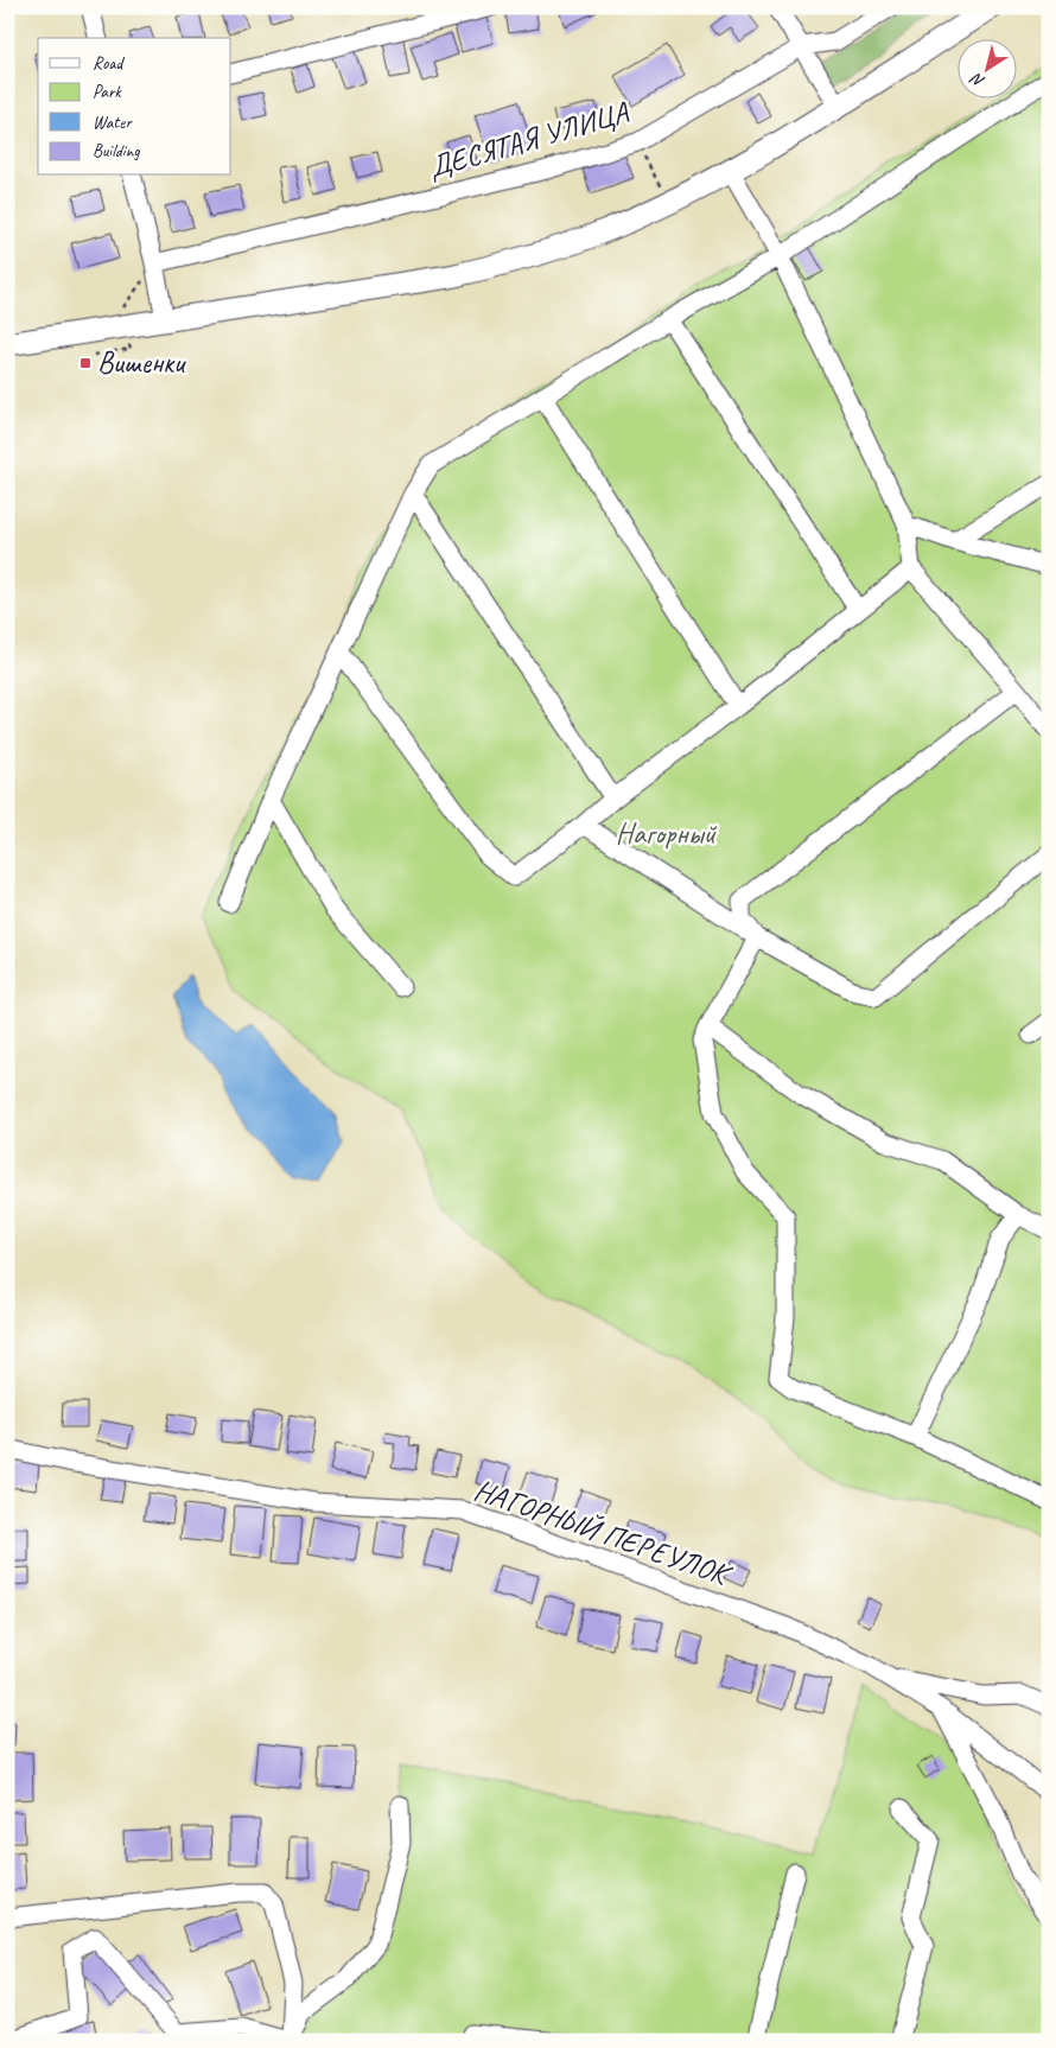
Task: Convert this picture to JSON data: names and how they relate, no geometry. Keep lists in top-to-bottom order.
{
  "streets": {
    "street": ["ДЕСЯТАЯ УЛИЦА", "НАГОРНЫЙ ПЕРЕУЛОК"]
  },
  "parks": ["Нагорный"],
  "places": {
    "transit": ["Вишенки"]
  },
  "legend": [
    "Road",
    "Park",
    "Water",
    "Building"
  ],
  "north": "bottom left"
}
